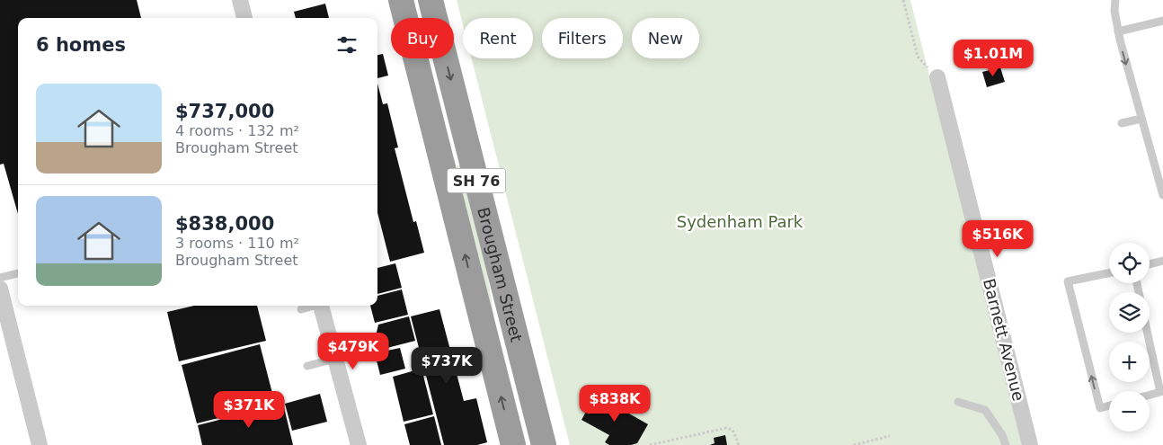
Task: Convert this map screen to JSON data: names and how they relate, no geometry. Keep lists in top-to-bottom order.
{
  "streets": {
    "highway": ["SH 76", "Brougham Street"],
    "street": ["Barnett Avenue"]
  },
  "parks": ["Sydenham Park"],
  "page": {
    "chip": [
      "Buy",
      "Rent",
      "Filters",
      "New"
    ],
    "heading": "6 homes",
    "price": [
      "$1.01M",
      "$516K",
      "$479K",
      "$737K",
      "$838K",
      "$371K"
    ],
    "list": [
      {
        "name": "$737,000",
        "note": "4 rooms · 132 m² · Brougham Street"
      },
      {
        "name": "$838,000",
        "note": "3 rooms · 110 m² · Brougham Street"
      }
    ],
    "map_buttons": ["+", "−"]
  }
}
